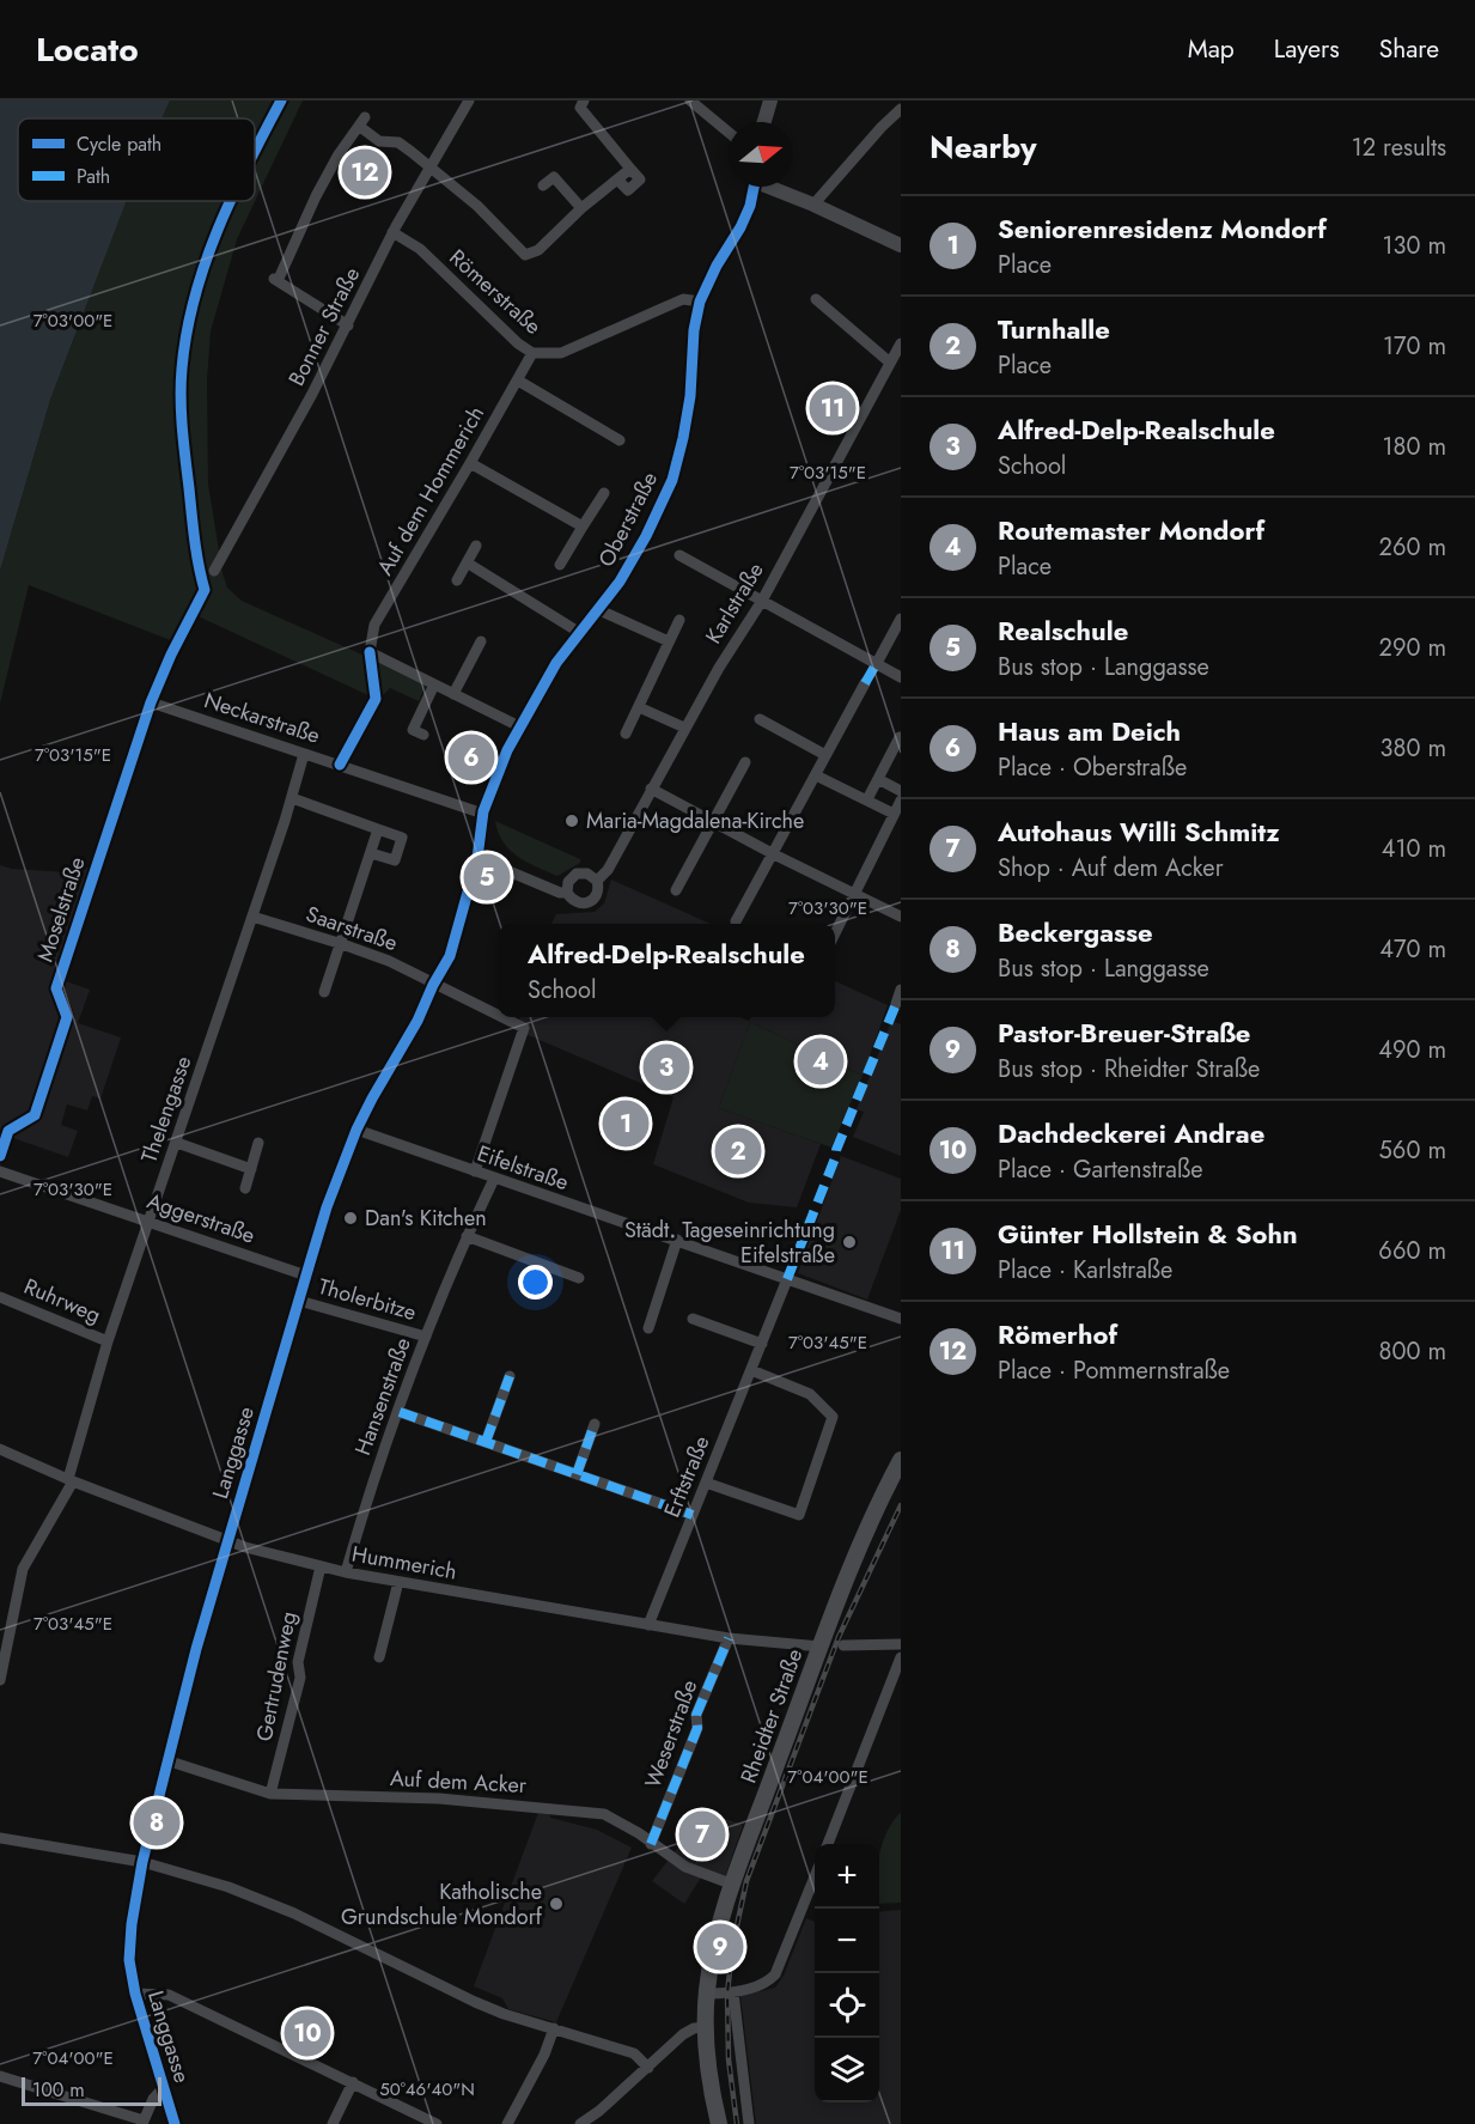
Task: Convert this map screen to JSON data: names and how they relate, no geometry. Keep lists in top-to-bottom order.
{
  "streets": {
    "main road": ["Rheidter Straße"],
    "street": [
      "Römerstraße",
      "Bonner Straße",
      "Auf dem Hommerich",
      "Oberstraße",
      "Karlstraße",
      "Neckarstraße",
      "Moselstraße",
      "Saarstraße",
      "Thelengasse",
      "Eifelstraße",
      "Aggerstraße",
      "Tholerbitze",
      "Ruhrweg",
      "Hansenstraße",
      "Langgasse",
      "Erftstraße",
      "Hummerich",
      "Gertrudenweg",
      "Weserstraße",
      "Auf dem Acker"
    ]
  },
  "crossings": [
    ["Römerstraße", "Bonner Straße"],
    ["Römerstraße", "Auf dem Hommerich"],
    ["Römerstraße", "Oberstraße"],
    ["Oberstraße", "Neckarstraße"],
    ["Oberstraße", "Langgasse"],
    ["Karlstraße", "Langgasse"],
    ["Neckarstraße", "Moselstraße"],
    ["Neckarstraße", "Thelengasse"],
    ["Neckarstraße", "Langgasse"],
    ["Saarstraße", "Thelengasse"],
    ["Saarstraße", "Eifelstraße"],
    ["Saarstraße", "Langgasse"],
    ["Thelengasse", "Aggerstraße"],
    ["Thelengasse", "Ruhrweg"],
    ["Thelengasse", "Hummerich"],
    ["Eifelstraße", "Hansenstraße"],
    ["Eifelstraße", "Langgasse"],
    ["Eifelstraße", "Erftstraße"],
    ["Aggerstraße", "Langgasse"],
    ["Tholerbitze", "Hansenstraße"],
    ["Tholerbitze", "Langgasse"],
    ["Hansenstraße", "Hummerich"],
    ["Langgasse", "Hummerich"],
    ["Langgasse", "Auf dem Acker"],
    ["Erftstraße", "Hummerich"],
    ["Hummerich", "Gertrudenweg"],
    ["Hummerich", "Rheidter Straße"],
    ["Hummerich", "Weserstraße"],
    ["Gertrudenweg", "Auf dem Acker"],
    ["Rheidter Straße", "Auf dem Acker"],
    ["Weserstraße", "Auf dem Acker"]
  ],
  "places": [
    "Maria-Magdalena-Kirche",
    "Dan's Kitchen",
    "Städt. Tageseinrichtung Eifelstraße",
    "Katholische Grundschule Mondorf"
  ],
  "legend": ["Cycle path", "Path"],
  "scale_bar": "100 m",
  "north": "right",
  "page": {
    "header": "Locato",
    "nav": ["Map", "Layers", "Share"],
    "heading": ["Nearby", "12 results"],
    "pins": [
      "12",
      "11",
      "6",
      "5",
      "4",
      "3",
      "1",
      "2",
      "8",
      "7",
      "9",
      "10"
    ],
    "list": [
      {
        "mark": "1",
        "name": "Seniorenresidenz Mondorf",
        "note": "Place",
        "value": "130 m"
      },
      {
        "mark": "2",
        "name": "Turnhalle",
        "note": "Place",
        "value": "170 m"
      },
      {
        "mark": "3",
        "name": "Alfred-Delp-Realschule",
        "note": "School",
        "value": "180 m"
      },
      {
        "mark": "4",
        "name": "Routemaster Mondorf",
        "note": "Place",
        "value": "260 m"
      },
      {
        "mark": "5",
        "name": "Realschule",
        "note": "Bus stop · Langgasse",
        "value": "290 m"
      },
      {
        "mark": "6",
        "name": "Haus am Deich",
        "note": "Place · Oberstraße",
        "value": "380 m"
      },
      {
        "mark": "7",
        "name": "Autohaus Willi Schmitz",
        "note": "Shop · Auf dem Acker",
        "value": "410 m"
      },
      {
        "mark": "8",
        "name": "Beckergasse",
        "note": "Bus stop · Langgasse",
        "value": "470 m"
      },
      {
        "mark": "9",
        "name": "Pastor-Breuer-Straße",
        "note": "Bus stop · Rheidter Straße",
        "value": "490 m"
      },
      {
        "mark": "10",
        "name": "Dachdeckerei Andrae",
        "note": "Place · Gartenstraße",
        "value": "560 m"
      },
      {
        "mark": "11",
        "name": "Günter Hollstein & Sohn",
        "note": "Place · Karlstraße",
        "value": "660 m"
      },
      {
        "mark": "12",
        "name": "Römerhof",
        "note": "Place · Pommernstraße",
        "value": "800 m"
      }
    ],
    "popup": ["Alfred-Delp-Realschule", "School"],
    "map_buttons": ["+", "−"],
    "scale": "100 m"
  },
  "coordinates": [
    "7°03'00\"E",
    "7°03'15\"E",
    "7°03'30\"E",
    "7°03'45\"E",
    "7°04'00\"E",
    "50°46'40\"N"
  ]
}
